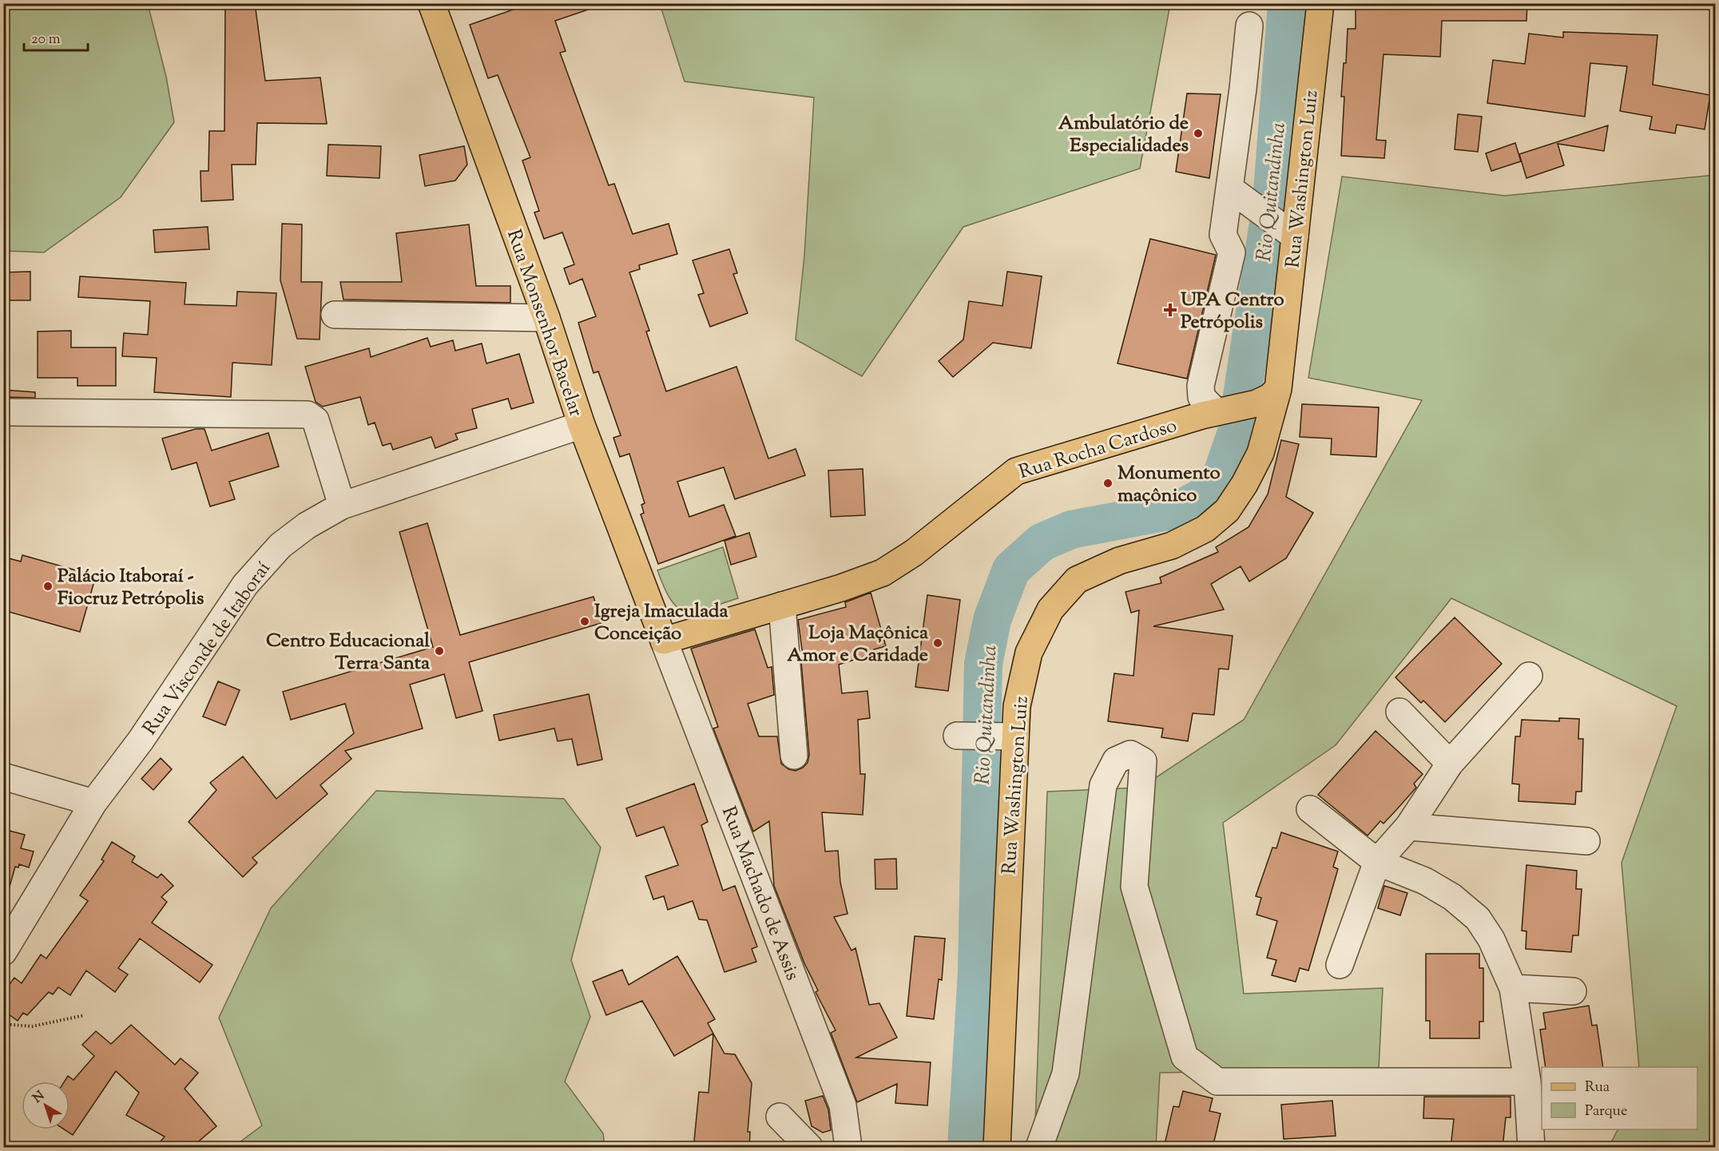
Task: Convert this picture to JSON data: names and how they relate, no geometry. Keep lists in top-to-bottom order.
{
  "streets": {
    "main road": ["Rua Washington Luiz", "Rua Monsenhor Bacelar", "Rua Rocha Cardoso"],
    "street": ["Rua Visconde de Itaboraí", "Rua Machado de Assis"]
  },
  "crossings": [
    ["Rua Washington Luiz", "Rua Rocha Cardoso"],
    ["Rua Monsenhor Bacelar", "Rua Rocha Cardoso"],
    ["Rua Monsenhor Bacelar", "Rua Visconde de Itaboraí"],
    ["Rua Monsenhor Bacelar", "Rua Machado de Assis"],
    ["Rua Rocha Cardoso", "Rua Machado de Assis"]
  ],
  "water": ["Rio Quitandinha"],
  "places": {
    "other": [
      "Ambulatório de Especialidades",
      "Monumento maçônico",
      "Palácio Itaboraí - Fiocruz Petrópolis",
      "Igreja Imaculada Conceição",
      "Loja Maçônica Amor e Caridade",
      "Centro Educacional Terra Santa"
    ],
    "health": ["UPA Centro Petrópolis"]
  },
  "legend": ["Rua", "Parque"],
  "scale_bar": "20 m",
  "north": "top left"
}
